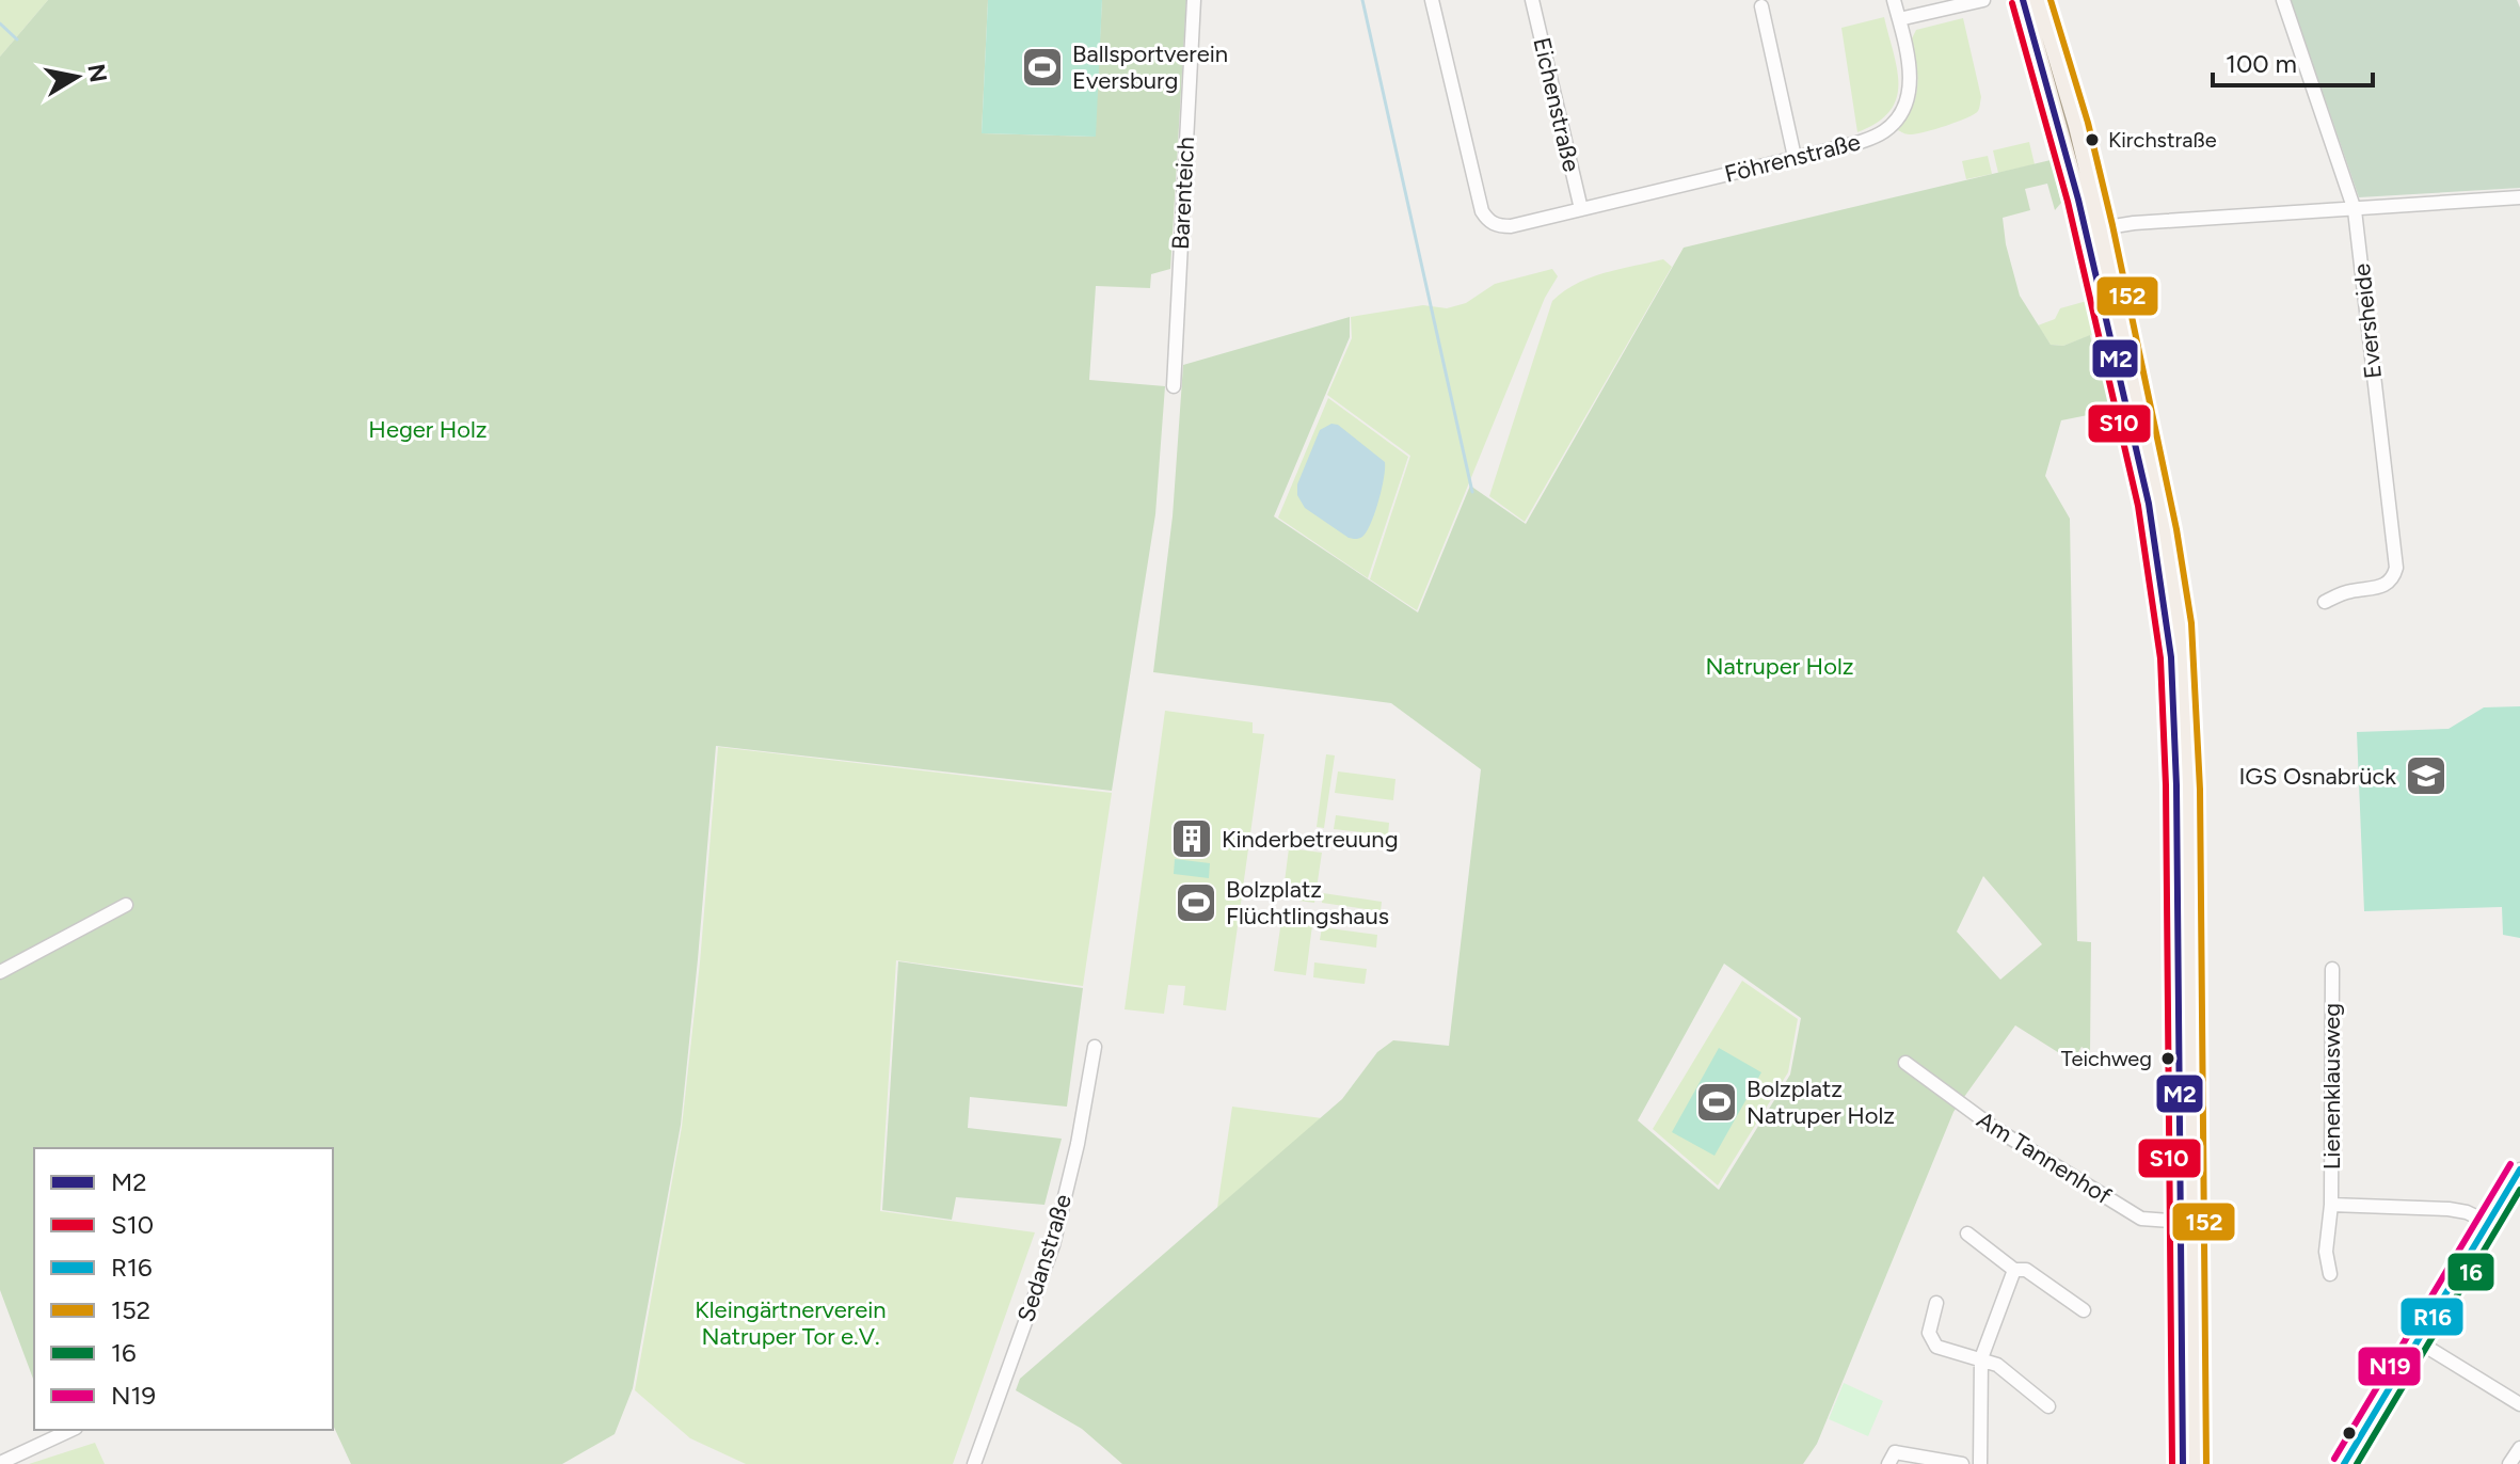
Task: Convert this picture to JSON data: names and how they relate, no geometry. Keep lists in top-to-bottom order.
{
  "streets": {
    "street": [
      "Eichenstraße",
      "Föhrenstraße",
      "Barenteich",
      "Eversheide",
      "Lienenklausweg",
      "Am Tannenhof",
      "Sedanstraße"
    ]
  },
  "crossings": [
    ["Eichenstraße", "Föhrenstraße"]
  ],
  "parks": ["Heger Holz", "Natruper Holz", "Kleingärtnerverein Natruper Tor e.V."],
  "places": {
    "sports": ["Ballsportverein Eversburg", "Bolzplatz Flüchtlingshaus", "Bolzplatz Natruper Holz"],
    "other": ["Kirchstraße", "Teichweg"],
    "school or university": ["IGS Osnabrück"],
    "building": ["Kinderbetreuung"]
  },
  "lines": [
    "transit line M2",
    "transit line 152",
    "transit line S10",
    "transit line N19",
    "transit line R16",
    "transit line 16"
  ],
  "legend": [
    "M2",
    "S10",
    "R16",
    "152",
    "16",
    "N19"
  ],
  "scale_bar": "100 m",
  "north": "right"
}
